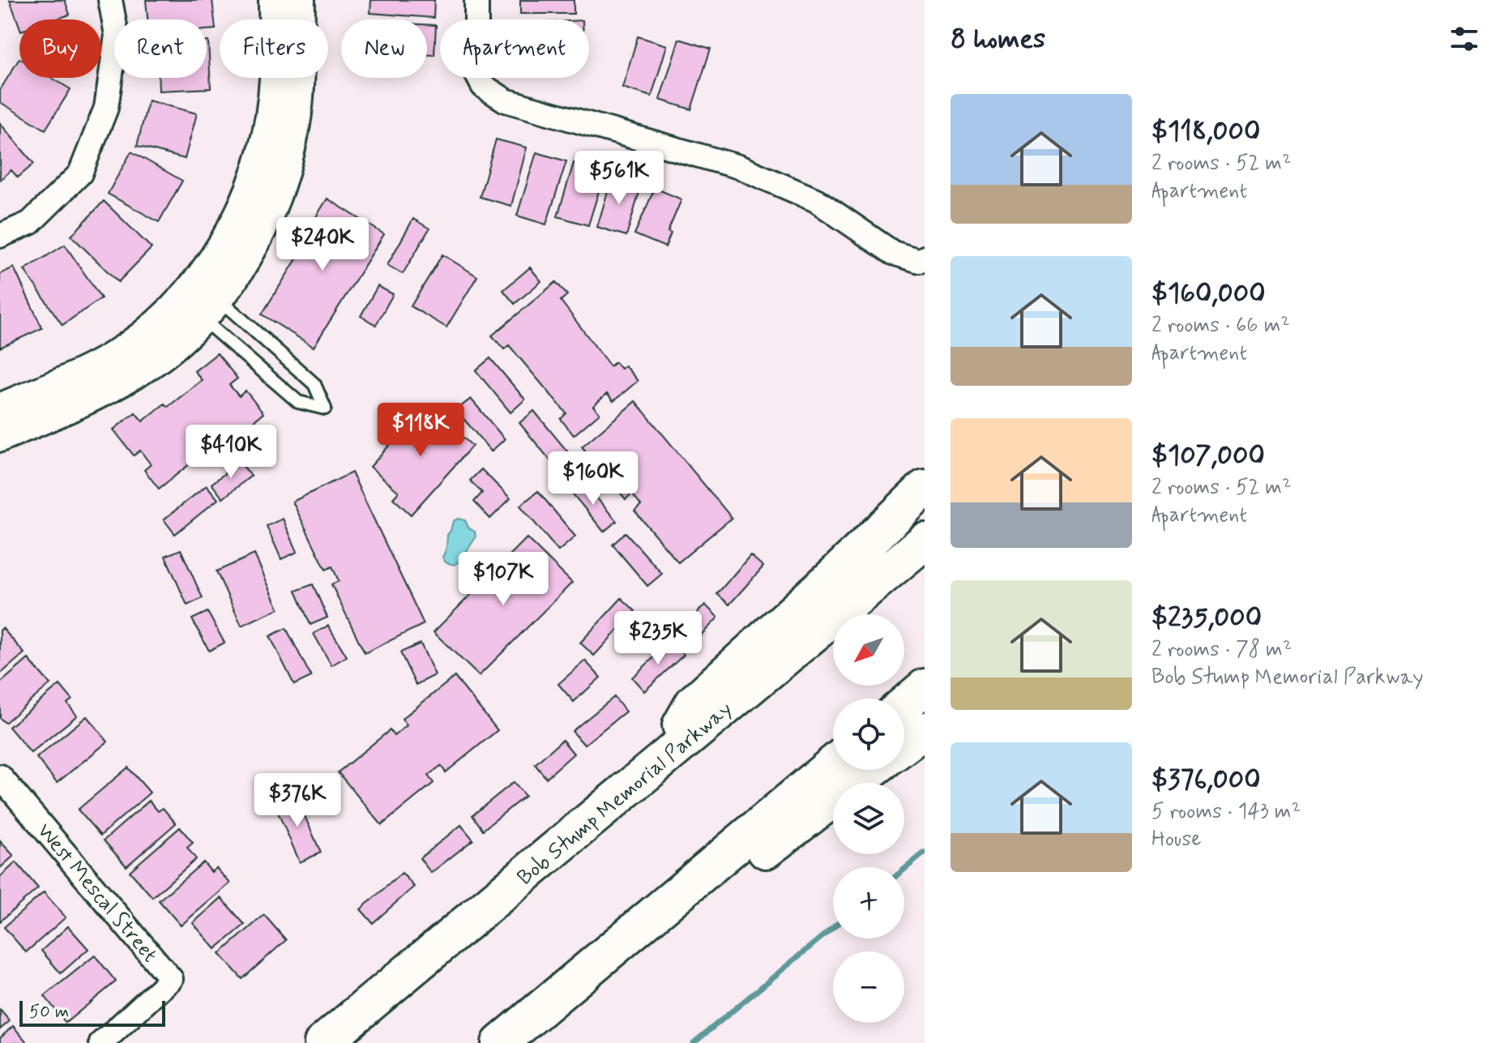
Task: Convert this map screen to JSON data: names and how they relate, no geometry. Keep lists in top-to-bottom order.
{
  "streets": {
    "highway": ["Bob Stump Memorial Parkway"],
    "street": ["West Mescal Street"]
  },
  "scale_bar": "50 m",
  "north": "bottom left",
  "page": {
    "heading": "8 homes",
    "chip": [
      "Buy",
      "Rent",
      "Filters",
      "New",
      "Apartment"
    ],
    "list": [
      {
        "name": "$118,000",
        "note": "2 rooms · 52 m² · Apartment"
      },
      {
        "name": "$160,000",
        "note": "2 rooms · 66 m² · Apartment"
      },
      {
        "name": "$107,000",
        "note": "2 rooms · 52 m² · Apartment"
      },
      {
        "name": "$235,000",
        "note": "2 rooms · 78 m² · Bob Stump Memorial Parkway"
      },
      {
        "name": "$376,000",
        "note": "5 rooms · 143 m² · House"
      }
    ],
    "price": [
      "$561K",
      "$240K",
      "$118K",
      "$410K",
      "$160K",
      "$107K",
      "$235K",
      "$376K"
    ],
    "map_buttons": ["+", "−"],
    "scale": "50 m"
  }
}
